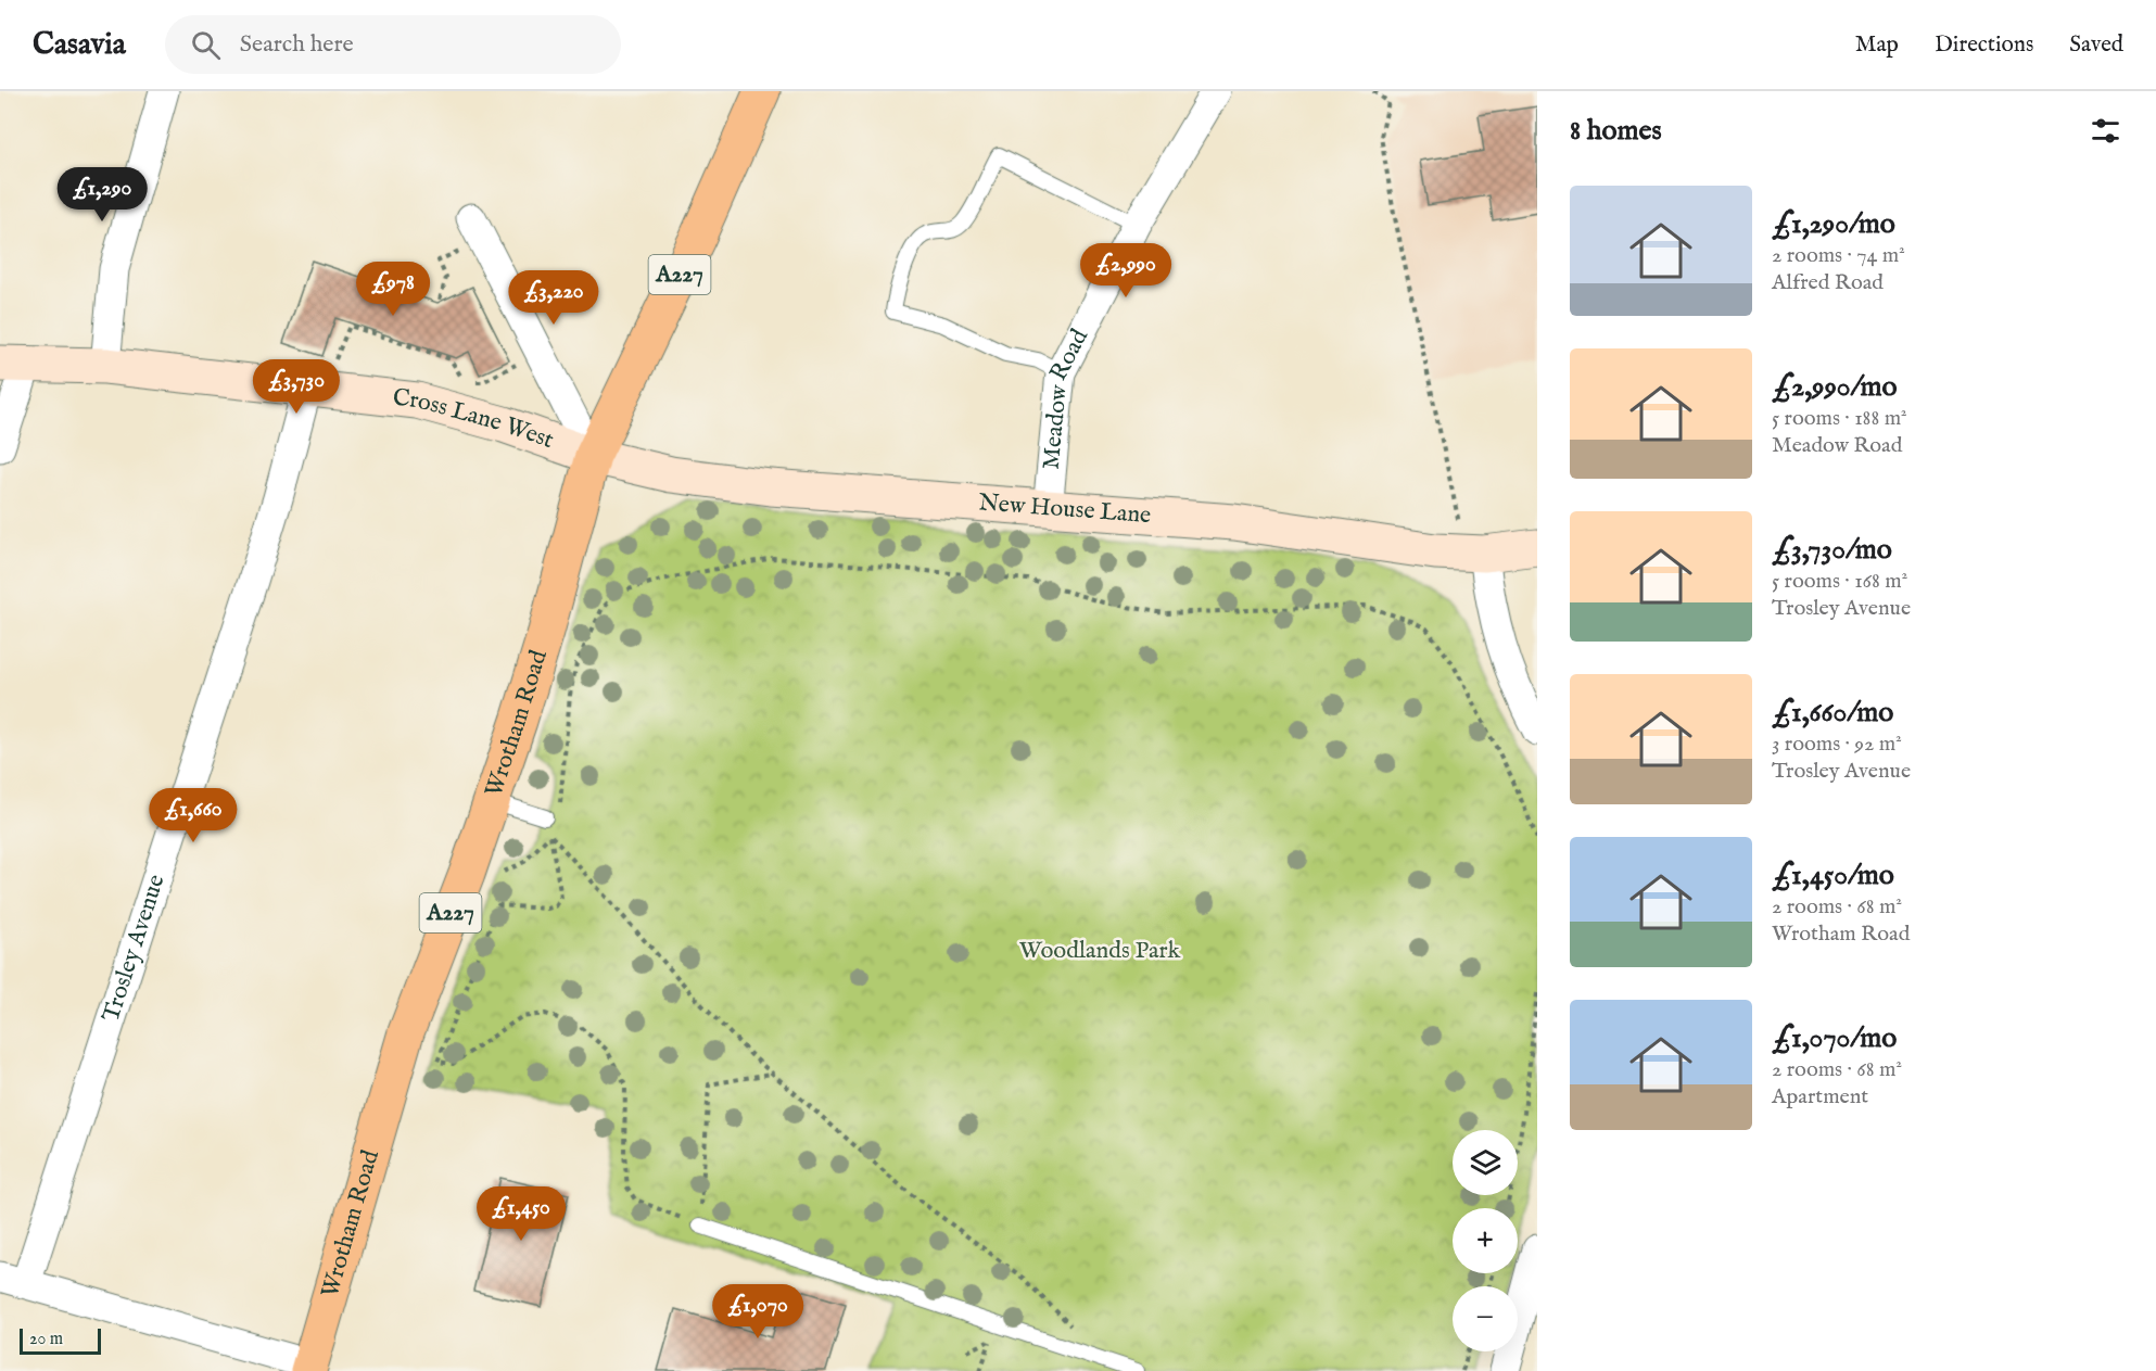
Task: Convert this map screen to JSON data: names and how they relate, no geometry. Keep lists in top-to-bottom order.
{
  "streets": {
    "main road": ["A227", "Wrotham Road"],
    "street": [
      "Meadow Road",
      "Cross Lane West",
      "New House Lane",
      "Trosley Avenue"
    ]
  },
  "crossings": [
    ["Meadow Road", "New House Lane"],
    ["Cross Lane West", "New House Lane"],
    ["Cross Lane West", "Wrotham Road"],
    ["Cross Lane West", "Trosley Avenue"],
    ["New House Lane", "Wrotham Road"]
  ],
  "parks": ["Woodlands Park"],
  "scale_bar": "20 m",
  "page": {
    "header": "Casavia",
    "search": "Search here",
    "nav": ["Map", "Directions", "Saved"],
    "heading": "8 homes",
    "price": [
      "£1,290",
      "£2,990",
      "£978",
      "£3,220",
      "£3,730",
      "£1,660",
      "£1,450",
      "£1,070"
    ],
    "list": [
      {
        "name": "£1,290/mo",
        "note": "2 rooms · 74 m² · Alfred Road"
      },
      {
        "name": "£2,990/mo",
        "note": "5 rooms · 188 m² · Meadow Road"
      },
      {
        "name": "£3,730/mo",
        "note": "5 rooms · 168 m² · Trosley Avenue"
      },
      {
        "name": "£1,660/mo",
        "note": "3 rooms · 92 m² · Trosley Avenue"
      },
      {
        "name": "£1,450/mo",
        "note": "2 rooms · 68 m² · Wrotham Road"
      },
      {
        "name": "£1,070/mo",
        "note": "2 rooms · 68 m² · Apartment"
      }
    ],
    "map_buttons": ["+", "−"],
    "scale": "20 m"
  }
}
